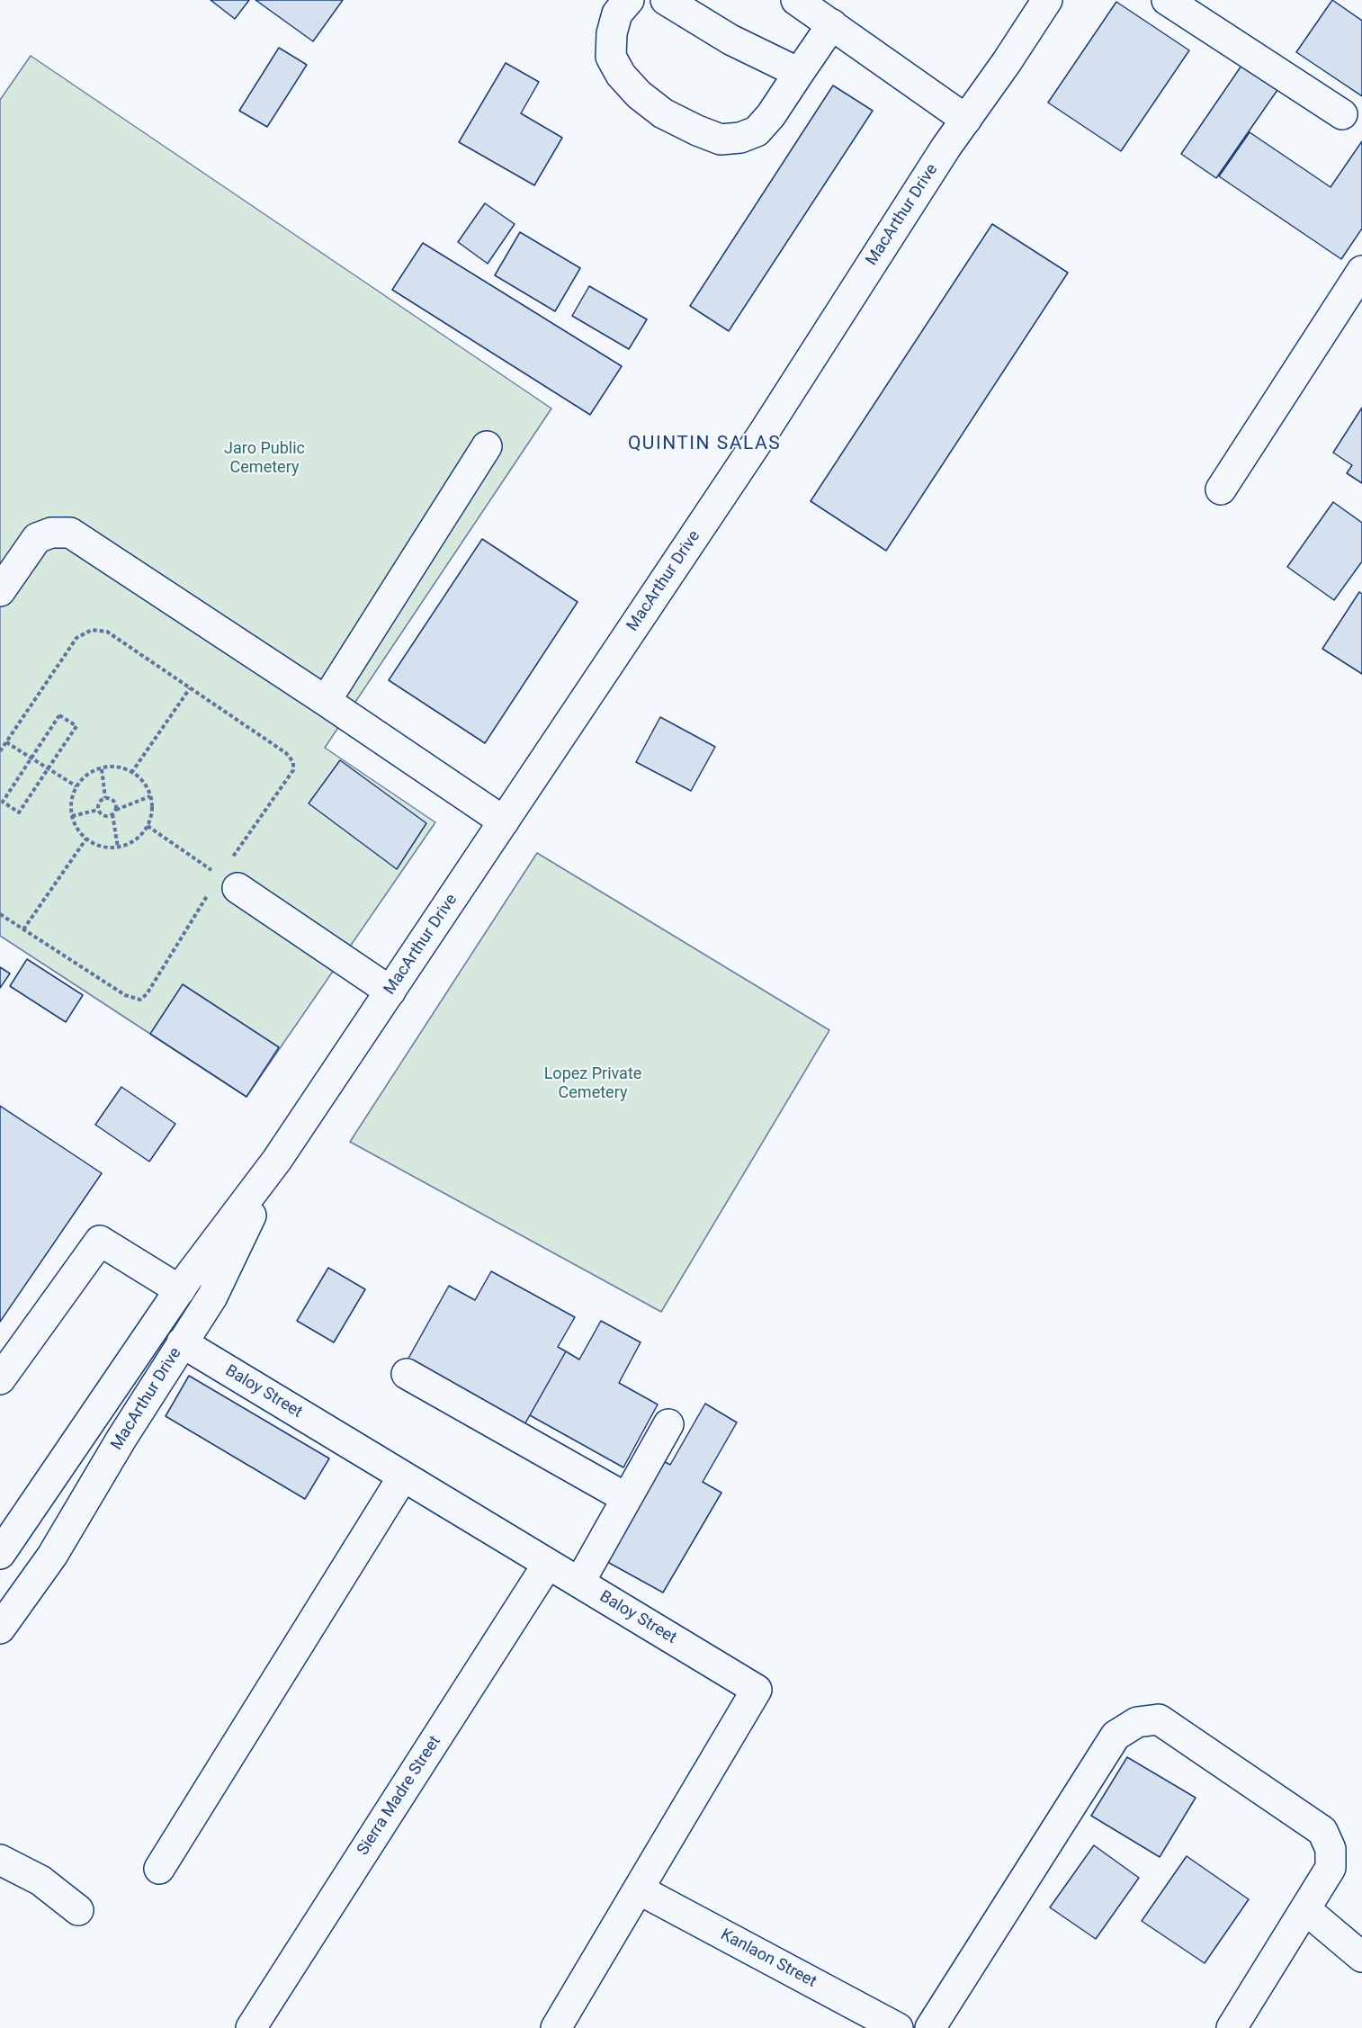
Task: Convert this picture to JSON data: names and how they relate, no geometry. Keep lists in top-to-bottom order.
{
  "streets": {
    "street": [
      "MacArthur Drive",
      "Baloy Street",
      "Sierra Madre Street",
      "Kanlaon Street"
    ]
  },
  "crossings": [
    ["MacArthur Drive", "Baloy Street"],
    ["Baloy Street", "Sierra Madre Street"],
    ["Baloy Street", "Kanlaon Street"]
  ],
  "districts": ["QUINTIN SALAS"],
  "parks": ["Jaro Public Cemetery", "Lopez Private Cemetery"]
}
